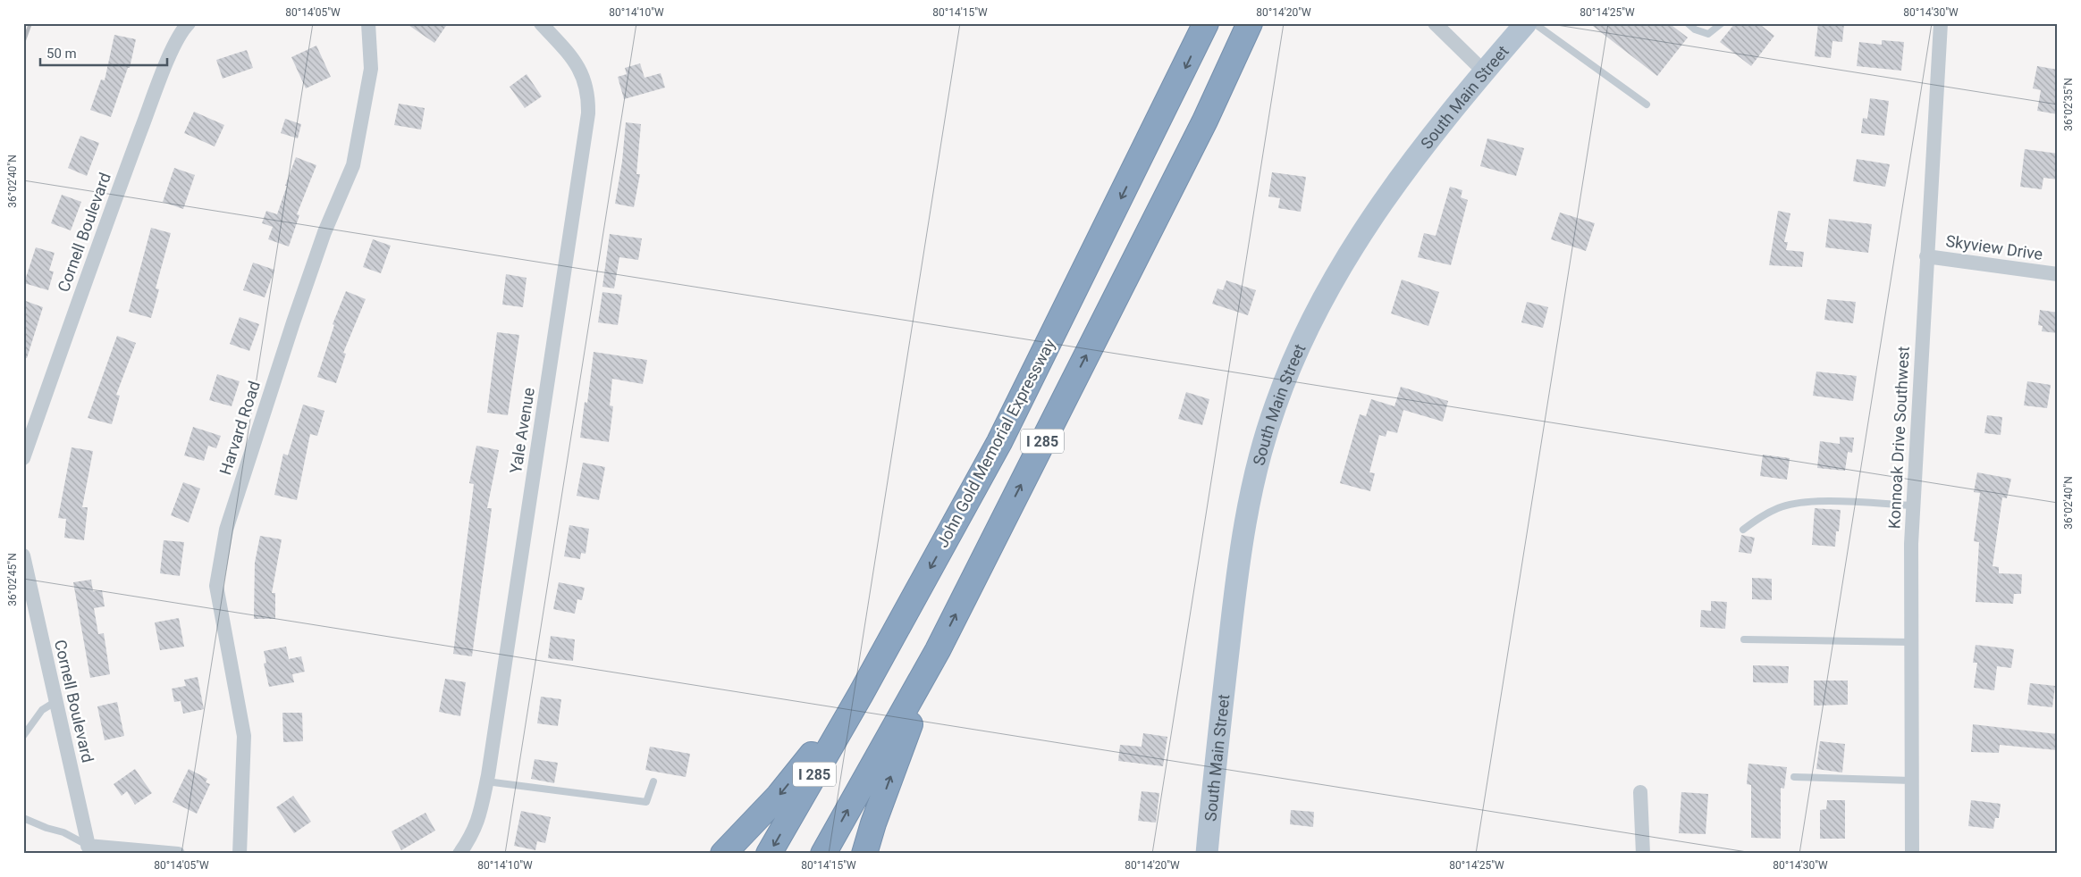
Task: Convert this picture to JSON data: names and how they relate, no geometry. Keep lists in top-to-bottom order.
{
  "streets": {
    "highway": ["I 285", "John Gold Memorial Expressway"],
    "main road": ["South Main Street"],
    "street": [
      "Cornell Boulevard",
      "Skyview Drive",
      "Harvard Road",
      "Yale Avenue",
      "Konnoak Drive Southwest"
    ]
  },
  "crossings": [
    ["Skyview Drive", "Konnoak Drive Southwest"]
  ],
  "scale_bar": "50 m",
  "coordinates": [
    "80°14'05\"W",
    "80°14'10\"W",
    "80°14'15\"W",
    "80°14'20\"W",
    "80°14'25\"W",
    "80°14'30\"W",
    "36°02'35\"N",
    "36°02'40\"N",
    "36°02'45\"N"
  ]
}
